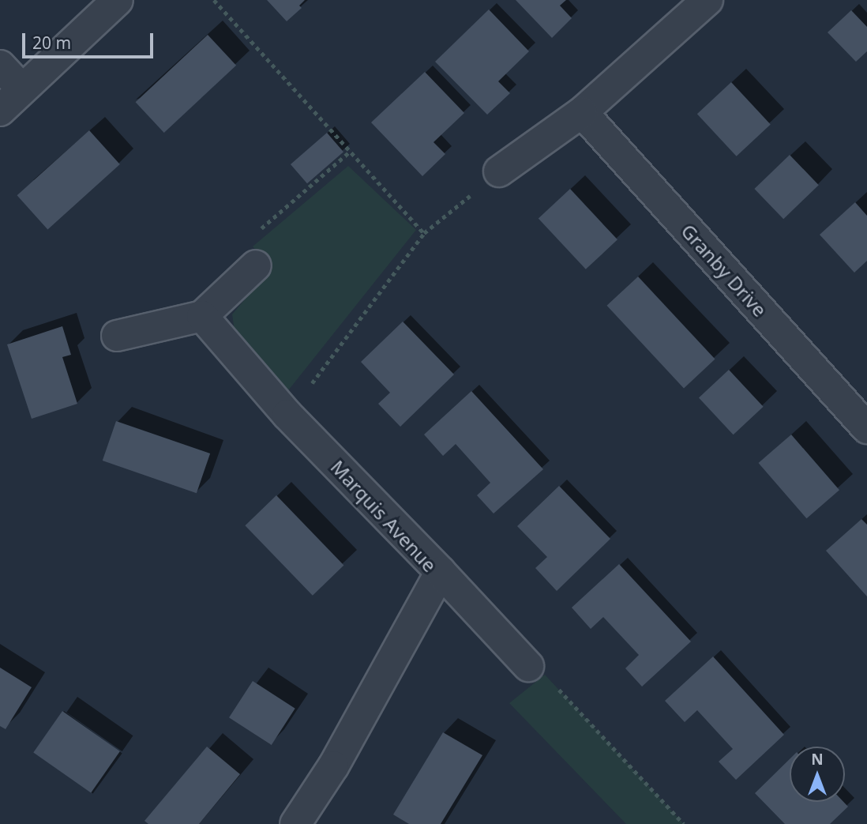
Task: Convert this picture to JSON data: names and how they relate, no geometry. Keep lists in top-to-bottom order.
{
  "streets": {
    "street": ["Granby Drive", "Marquis Avenue"]
  },
  "scale_bar": "20 m",
  "north": "top"
}
